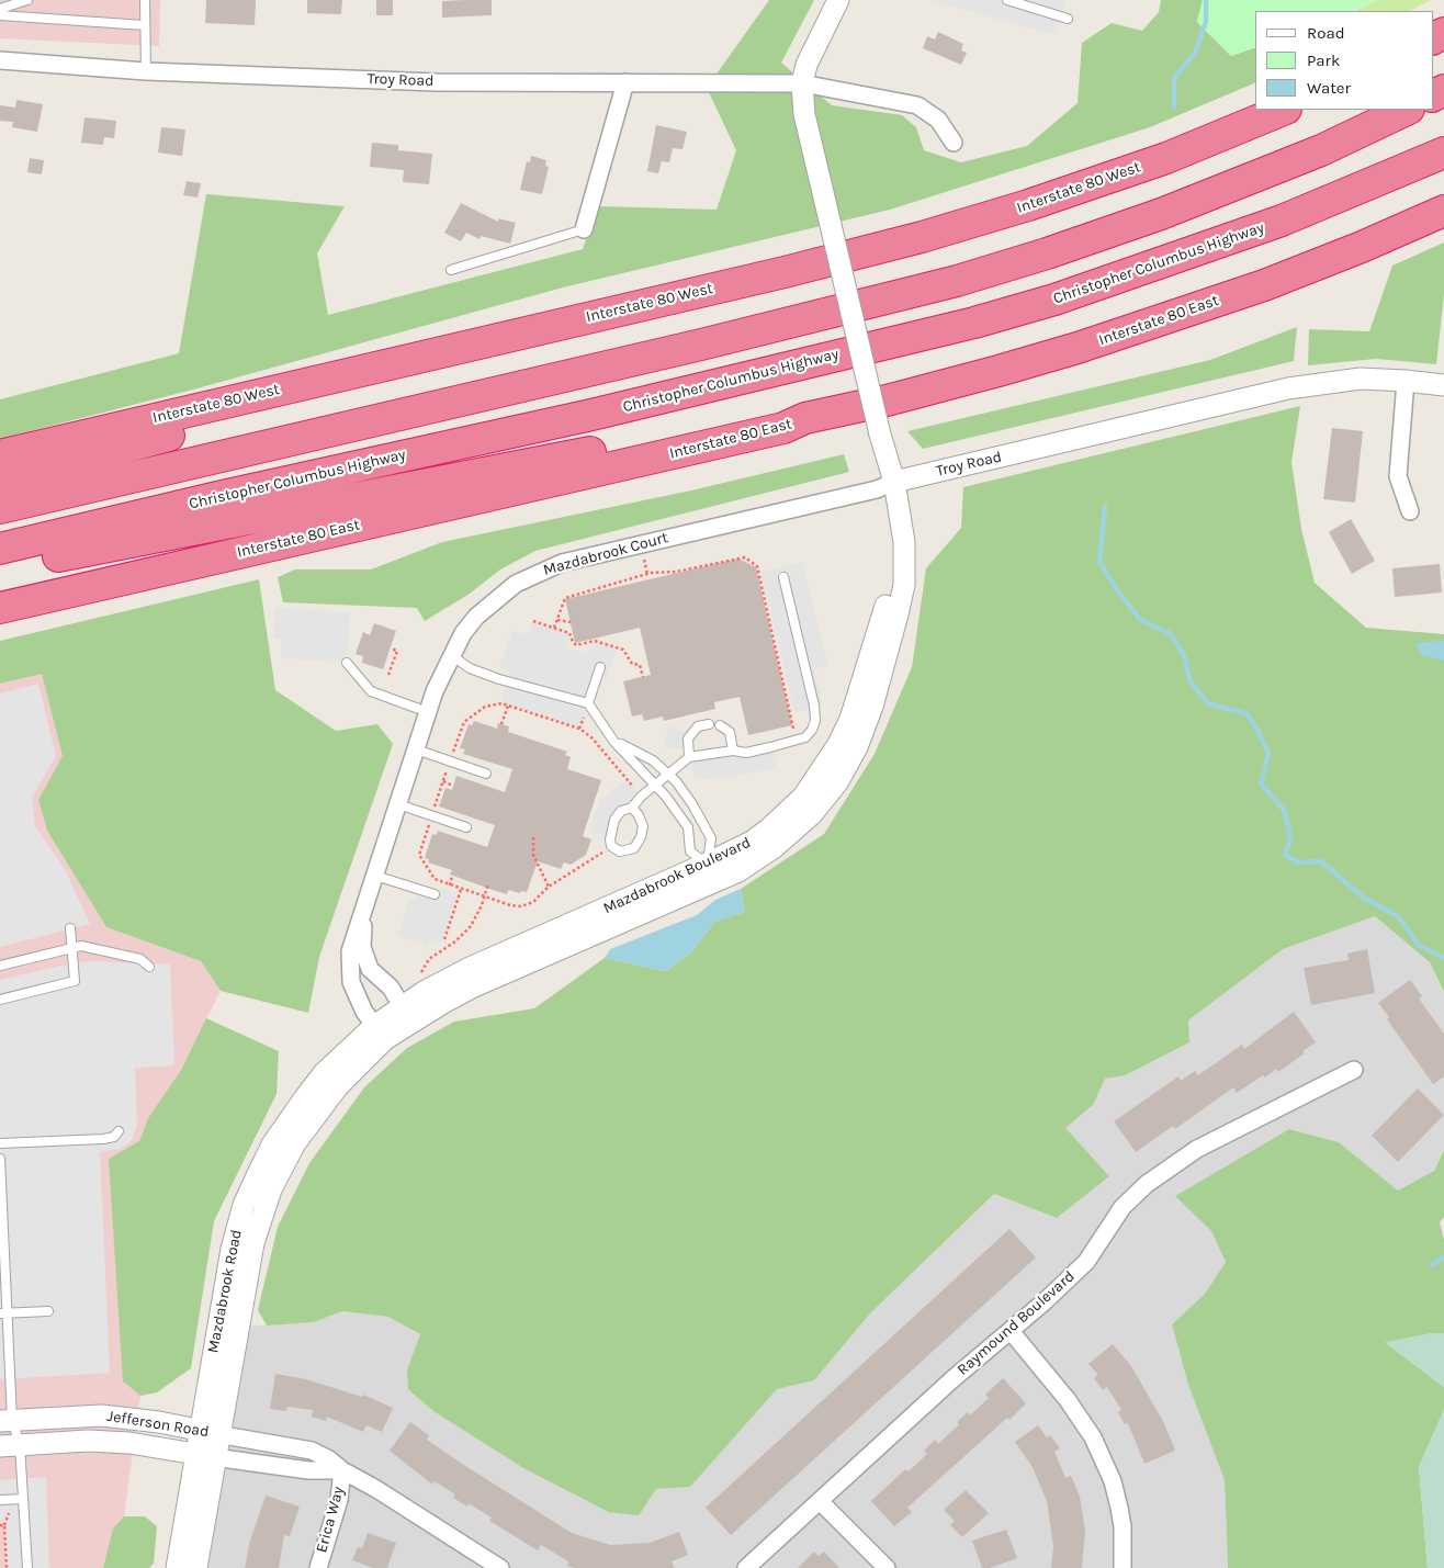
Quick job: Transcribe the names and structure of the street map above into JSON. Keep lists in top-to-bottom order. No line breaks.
{"streets":{"highway":["Interstate 80 West","Christopher Columbus Highway","Interstate 80 East"],"street":["Troy Road","Mazdabrook Court","Mazdabrook Boulevard","Mazdabrook Road","Raymound Boulevard","Jefferson Road","Erica Way"]},"crossings":[["Troy Road","Mazdabrook Court"],["Troy Road","Mazdabrook Boulevard"],["Mazdabrook Court","Mazdabrook Boulevard"],["Mazdabrook Court","Mazdabrook Road"],["Mazdabrook Boulevard","Mazdabrook Road"],["Mazdabrook Road","Jefferson Road"]],"legend":["Road","Park","Water"]}
